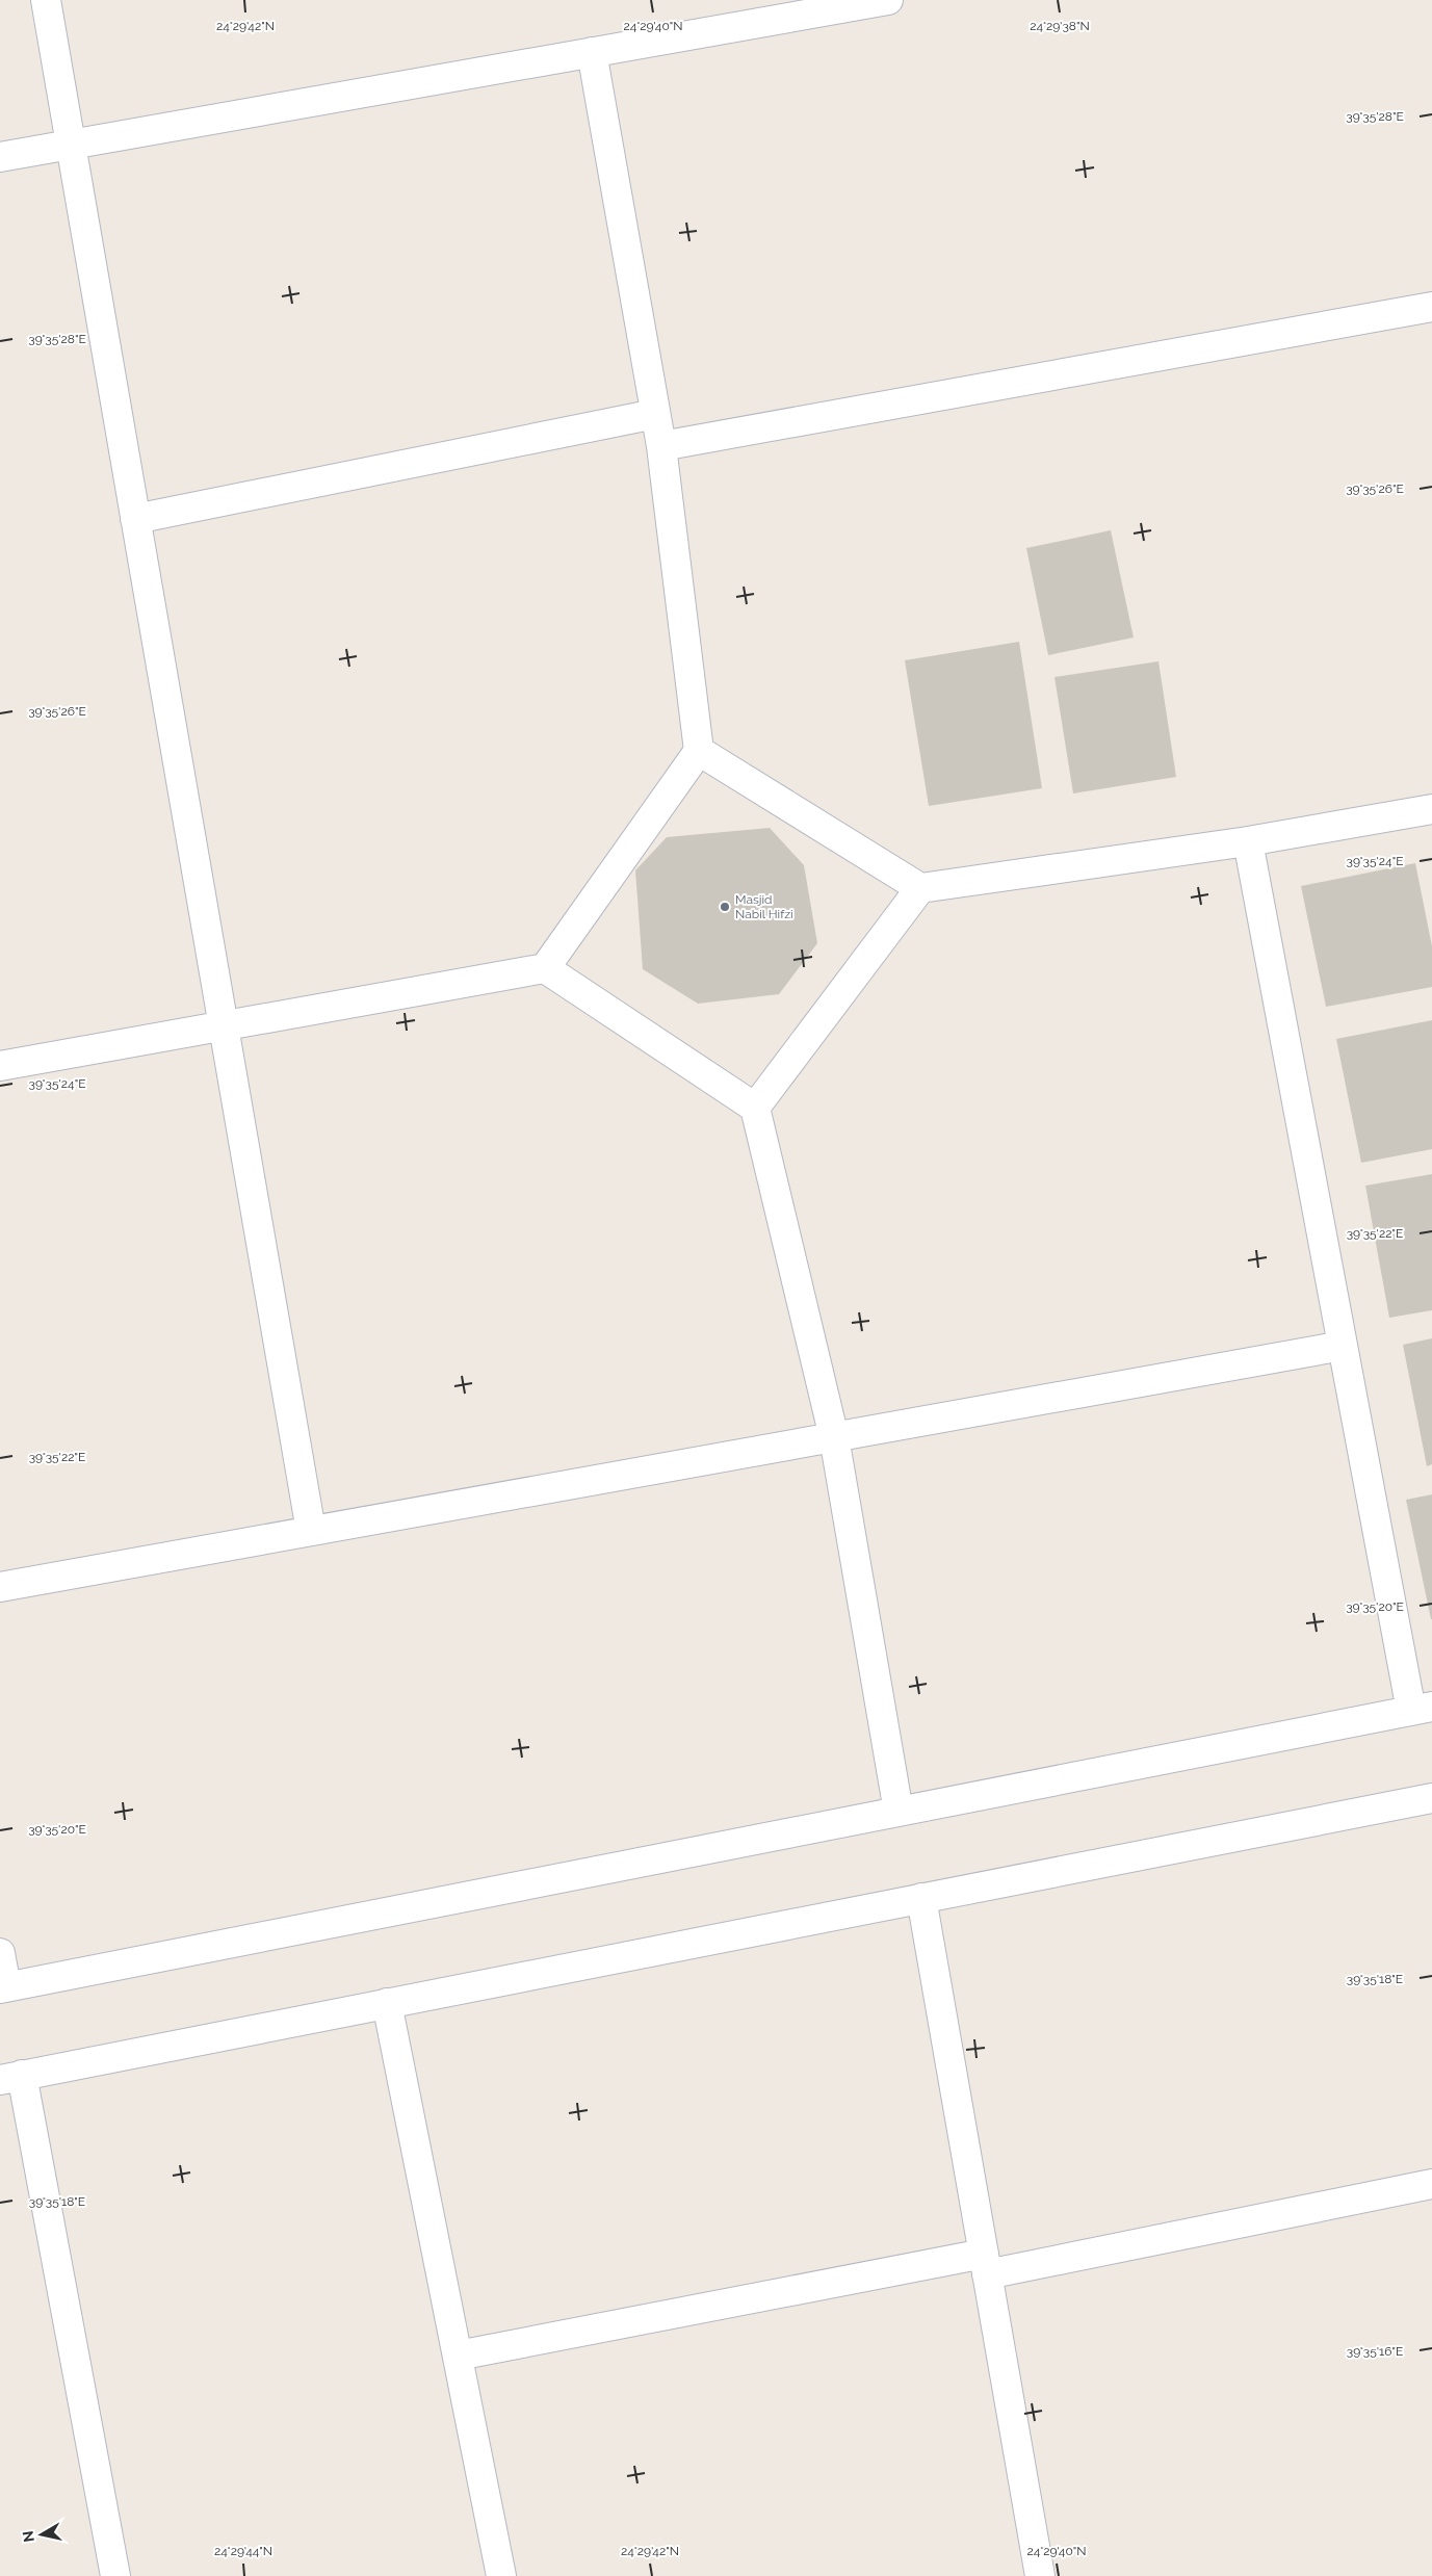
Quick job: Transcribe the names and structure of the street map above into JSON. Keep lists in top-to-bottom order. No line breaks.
{"places":["Masjid Nabil Hifzi"],"north":"left","coordinates":["24°29'42\"N","24°29'40\"N","24°29'38\"N","39°35'28\"E","39°35'26\"E","39°35'24\"E","39°35'22\"E","39°35'20\"E","39°35'18\"E","39°35'16\"E","24°29'44\"N"]}
